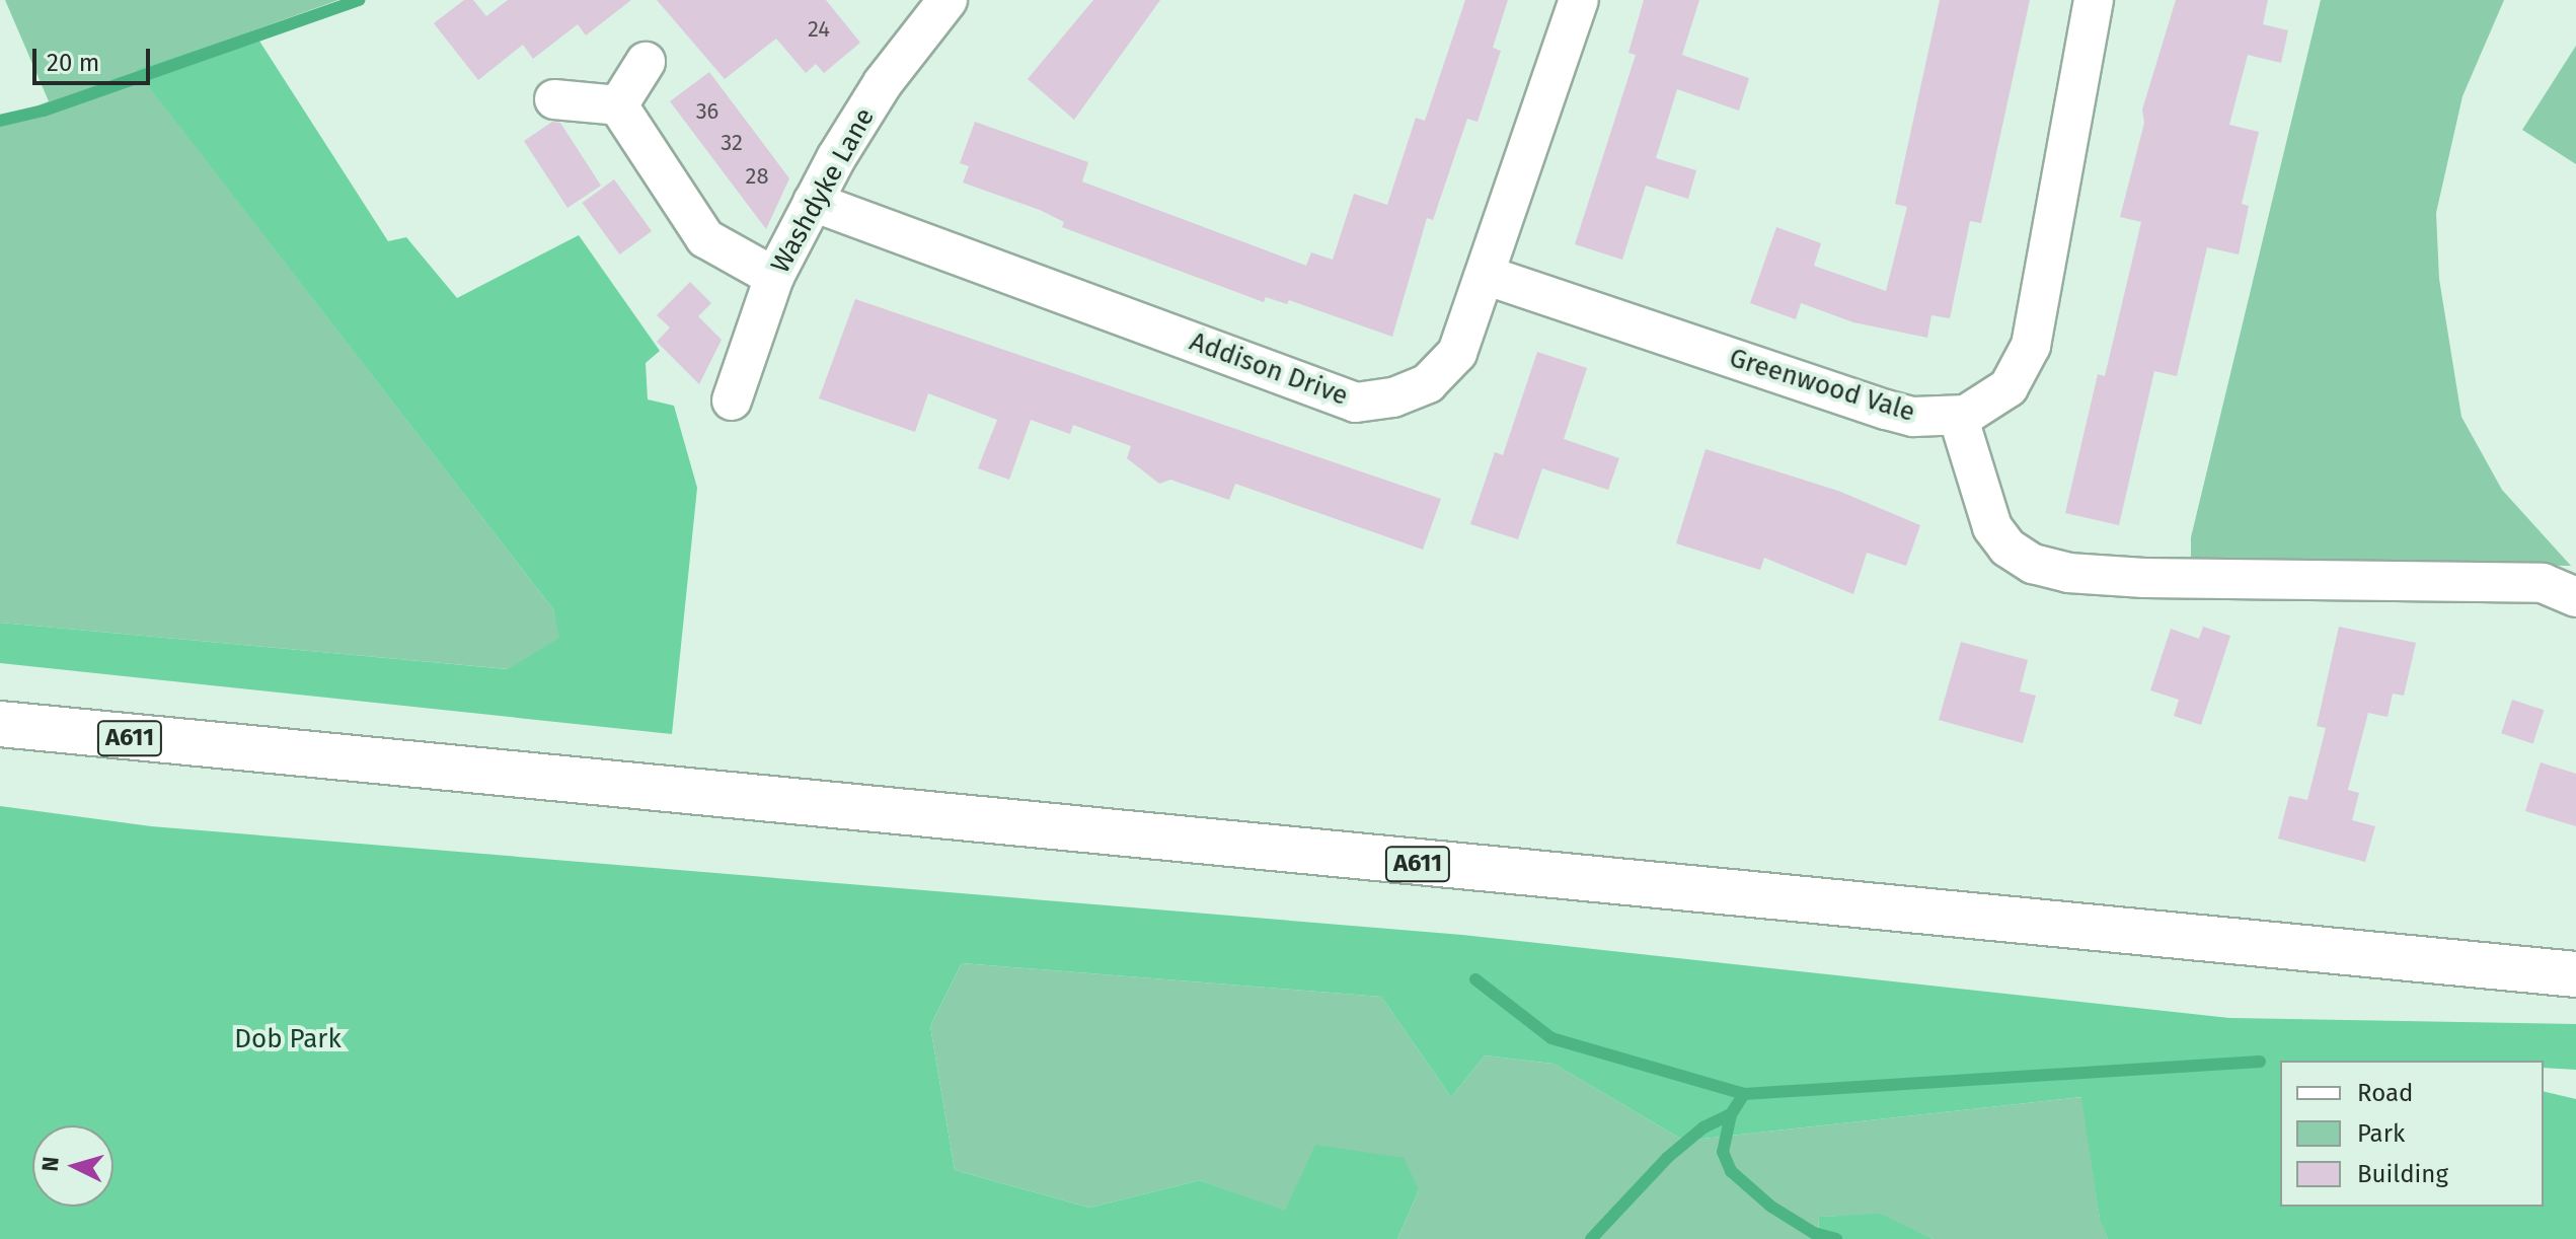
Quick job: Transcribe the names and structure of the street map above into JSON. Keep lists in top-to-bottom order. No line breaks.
{"streets":{"main road":["A611"],"street":["Washdyke Lane","Addison Drive","Greenwood Vale"]},"crossings":[["Washdyke Lane","Addison Drive"],["Addison Drive","Greenwood Vale"]],"parks":["Dob Park"],"house_numbers":["24","36","32","28"],"legend":["Road","Park","Building"],"scale_bar":"20 m","north":"left"}
